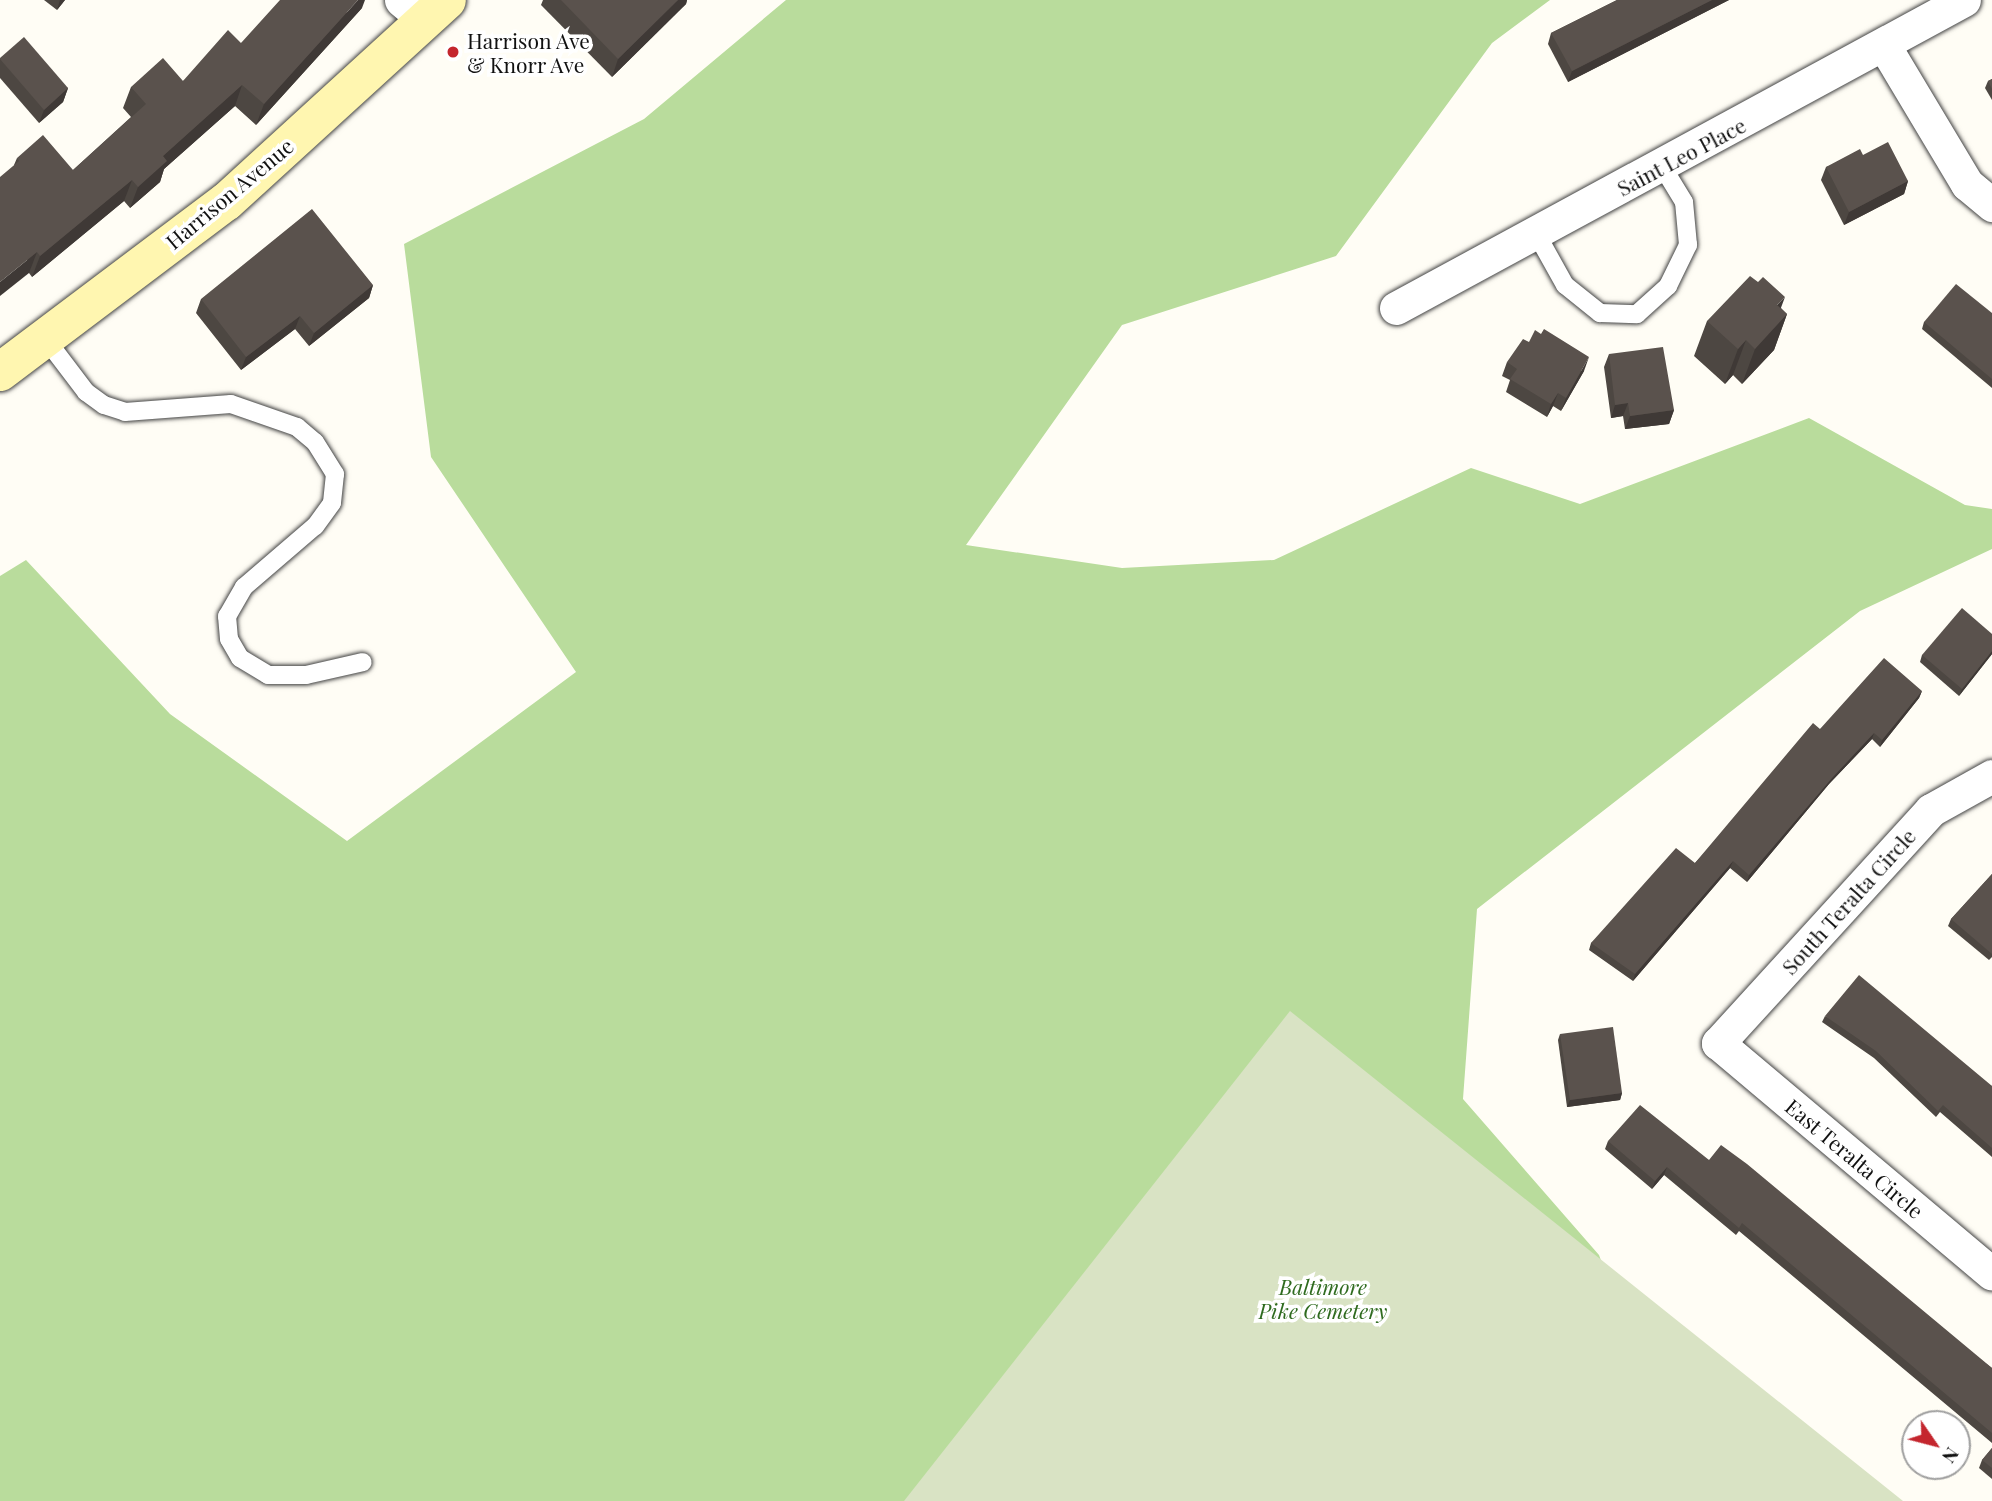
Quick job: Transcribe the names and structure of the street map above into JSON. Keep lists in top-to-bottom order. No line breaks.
{"streets":{"main road":["Harrison Avenue"],"street":["Saint Leo Place","South Teralta Circle","East Teralta Circle"]},"crossings":[["South Teralta Circle","East Teralta Circle"]],"parks":["Baltimore Pike Cemetery"],"places":["Harrison Ave & Knorr Ave"],"north":"bottom right"}
